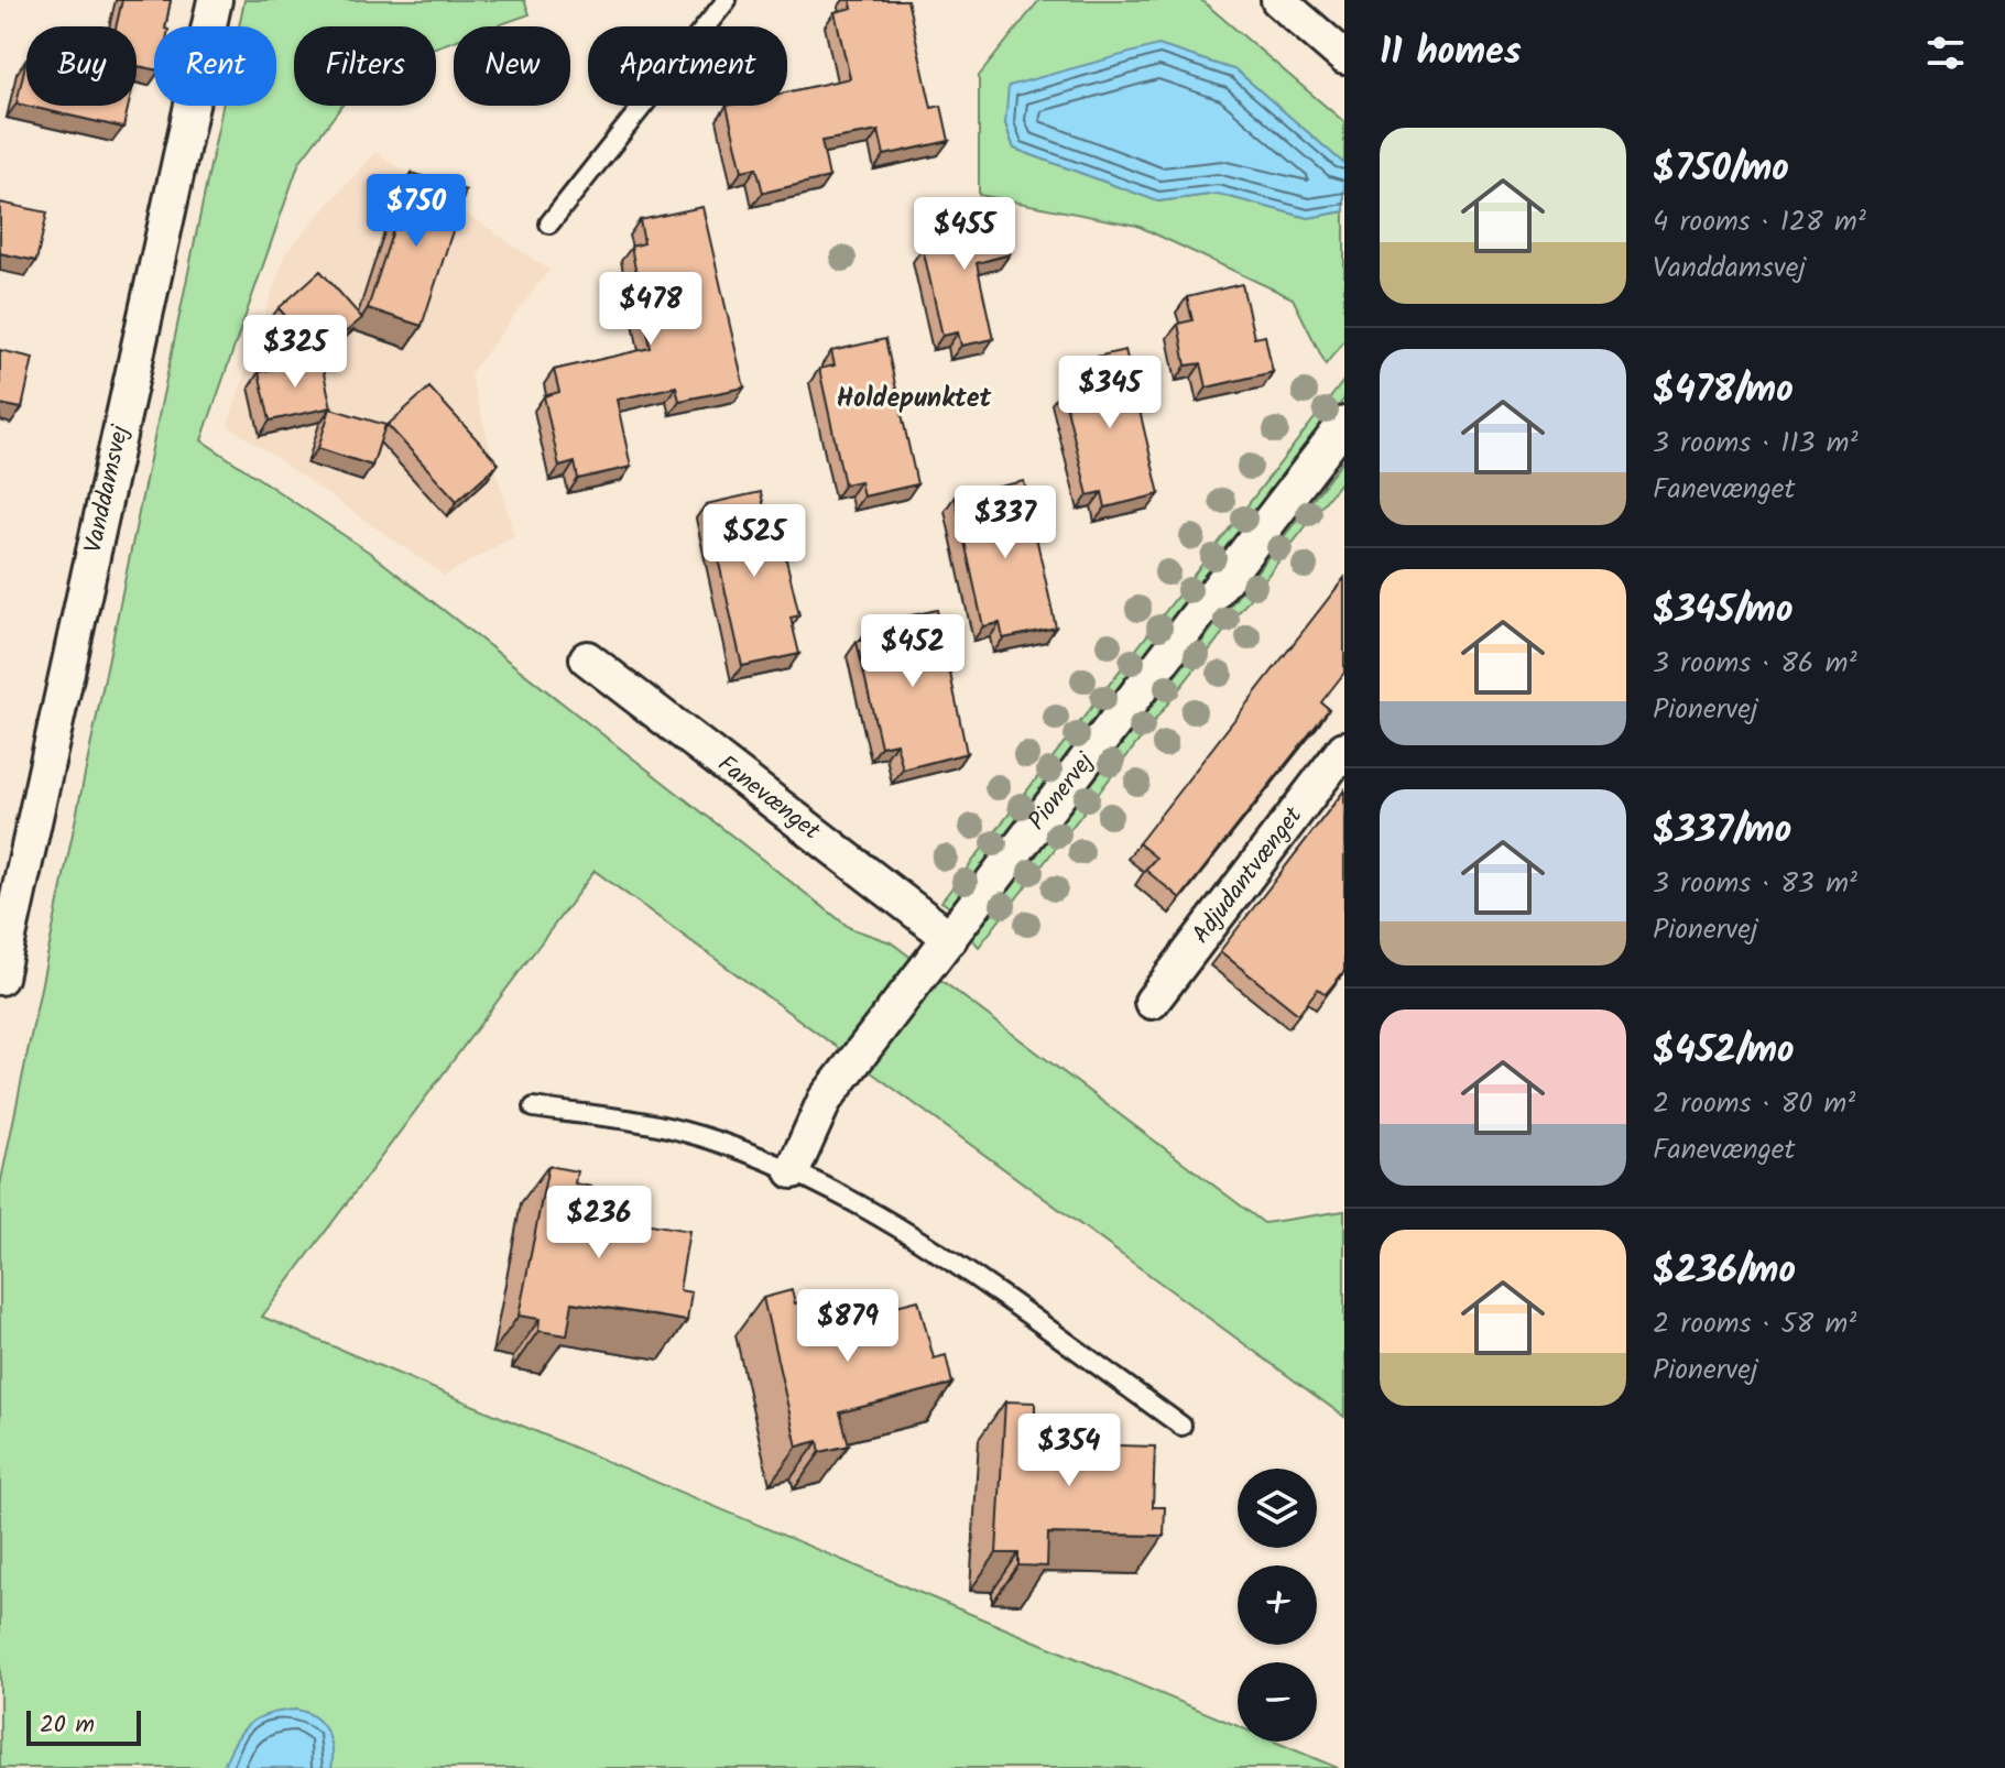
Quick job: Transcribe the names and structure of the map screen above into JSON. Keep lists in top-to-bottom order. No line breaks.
{"streets":{"street":["Vanddamsvej","Pionervej","Fanevænget","Adjudantvænget"]},"crossings":[["Pionervej","Fanevænget"]],"districts":["Holdepunktet"],"scale_bar":"20 m","page":{"heading":"11 homes","chip":["Buy","Rent","Filters","New","Apartment"],"list":[{"name":"$750/mo","note":"4 rooms · 128 m² · Vanddamsvej"},{"name":"$478/mo","note":"3 rooms · 113 m² · Fanevænget"},{"name":"$345/mo","note":"3 rooms · 86 m² · Pionervej"},{"name":"$337/mo","note":"3 rooms · 83 m² · Pionervej"},{"name":"$452/mo","note":"2 rooms · 80 m² · Fanevænget"},{"name":"$236/mo","note":"2 rooms · 58 m² · Pionervej"}],"price":["$750","$455","$478","$325","$345","$337","$525","$452","$236","$879","$354"],"map_buttons":["+","−"],"scale":"20 m"}}
